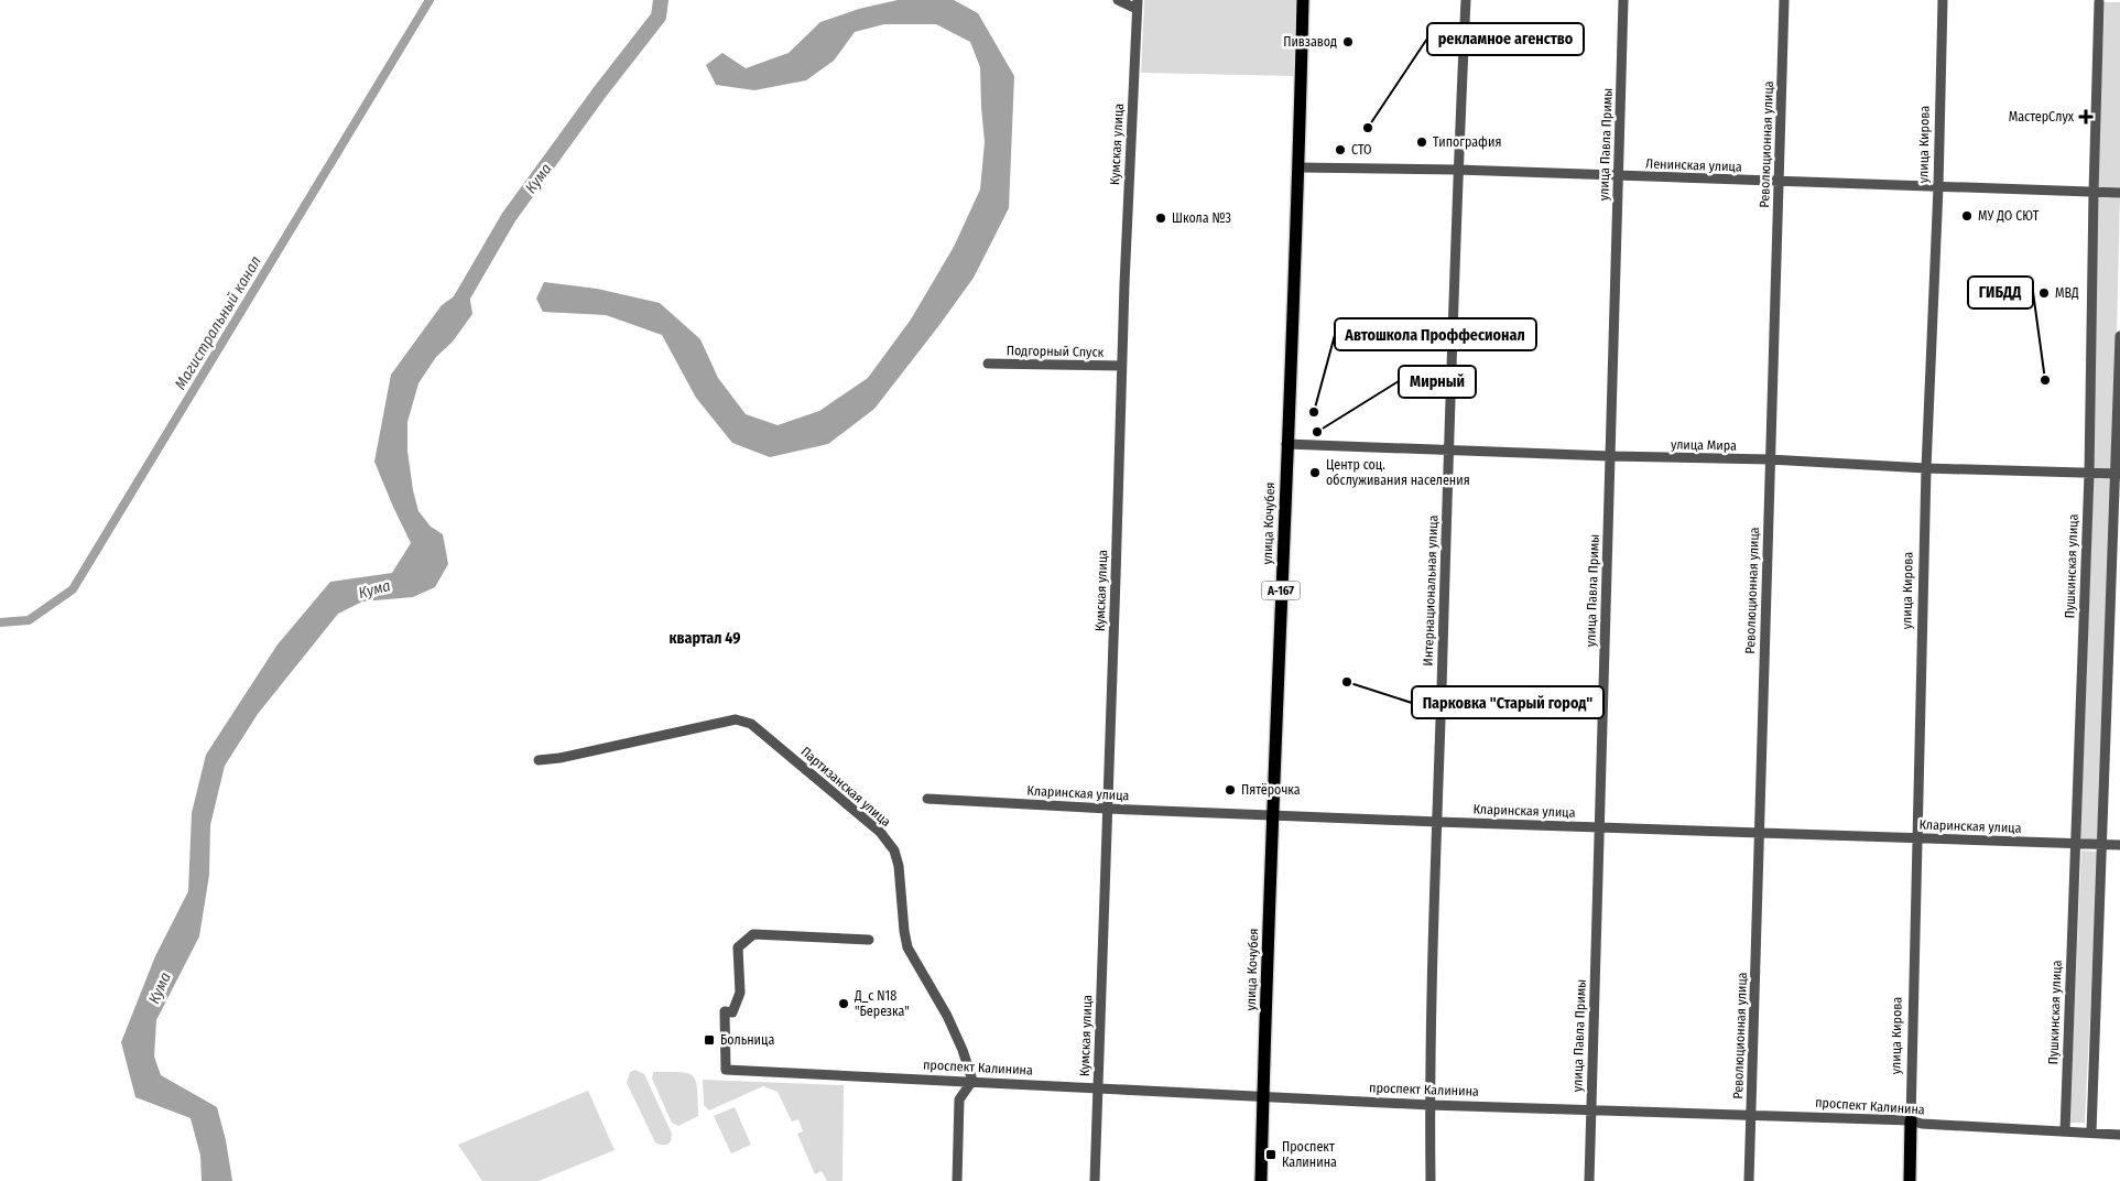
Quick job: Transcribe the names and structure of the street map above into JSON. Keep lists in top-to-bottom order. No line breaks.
{"streets":{"main road":["улица Кирова","улица Кочубея","А-167"],"street":["Кумская улица","улица Павла Примы","Революционная улица","Ленинская улица","Подгорный Спуск","улица Мира","Пушкинская улица","Интернациональная улица","Партизанская улица","Кларинская улица","проспект Калинина"]},"crossings":[["Кумская улица","Подгорный Спуск"],["Кумская улица","Кларинская улица"],["Кумская улица","проспект Калинина"],["улица Павла Примы","Ленинская улица"],["улица Павла Примы","улица Мира"],["улица Павла Примы","Кларинская улица"],["улица Павла Примы","проспект Калинина"],["Революционная улица","Ленинская улица"],["Революционная улица","улица Мира"],["Революционная улица","Кларинская улица"],["Революционная улица","проспект Калинина"],["улица Кирова","Ленинская улица"],["улица Кирова","улица Мира"],["улица Кирова","Кларинская улица"],["улица Кирова","проспект Калинина"],["Ленинская улица","улица Кочубея"],["Ленинская улица","Пушкинская улица"],["Ленинская улица","Интернациональная улица"],["улица Мира","улица Кочубея"],["улица Мира","Пушкинская улица"],["улица Мира","Интернациональная улица"],["улица Кочубея","Кларинская улица"],["улица Кочубея","проспект Калинина"],["Пушкинская улица","Кларинская улица"],["Пушкинская улица","проспект Калинина"],["Интернациональная улица","Кларинская улица"],["Интернациональная улица","проспект Калинина"],["Партизанская улица","проспект Калинина"]],"districts":["квартал 49"],"water":["Кума","Магистральный канал"],"places":{"other":["Пивзавод","рекламное агенство","Типография","СТО","МУ ДО СЮТ","Школа №3","МВД","ГИБДД","Автошкола Проффесионал","Мирный","Центр соц. обслуживания населения","Парковка \"Старый город\"","Пятёрочка","Д_с N18 \"Березка\""],"health":["МастерСлух"],"transit":["Больница","Проспект Калинина"]}}
